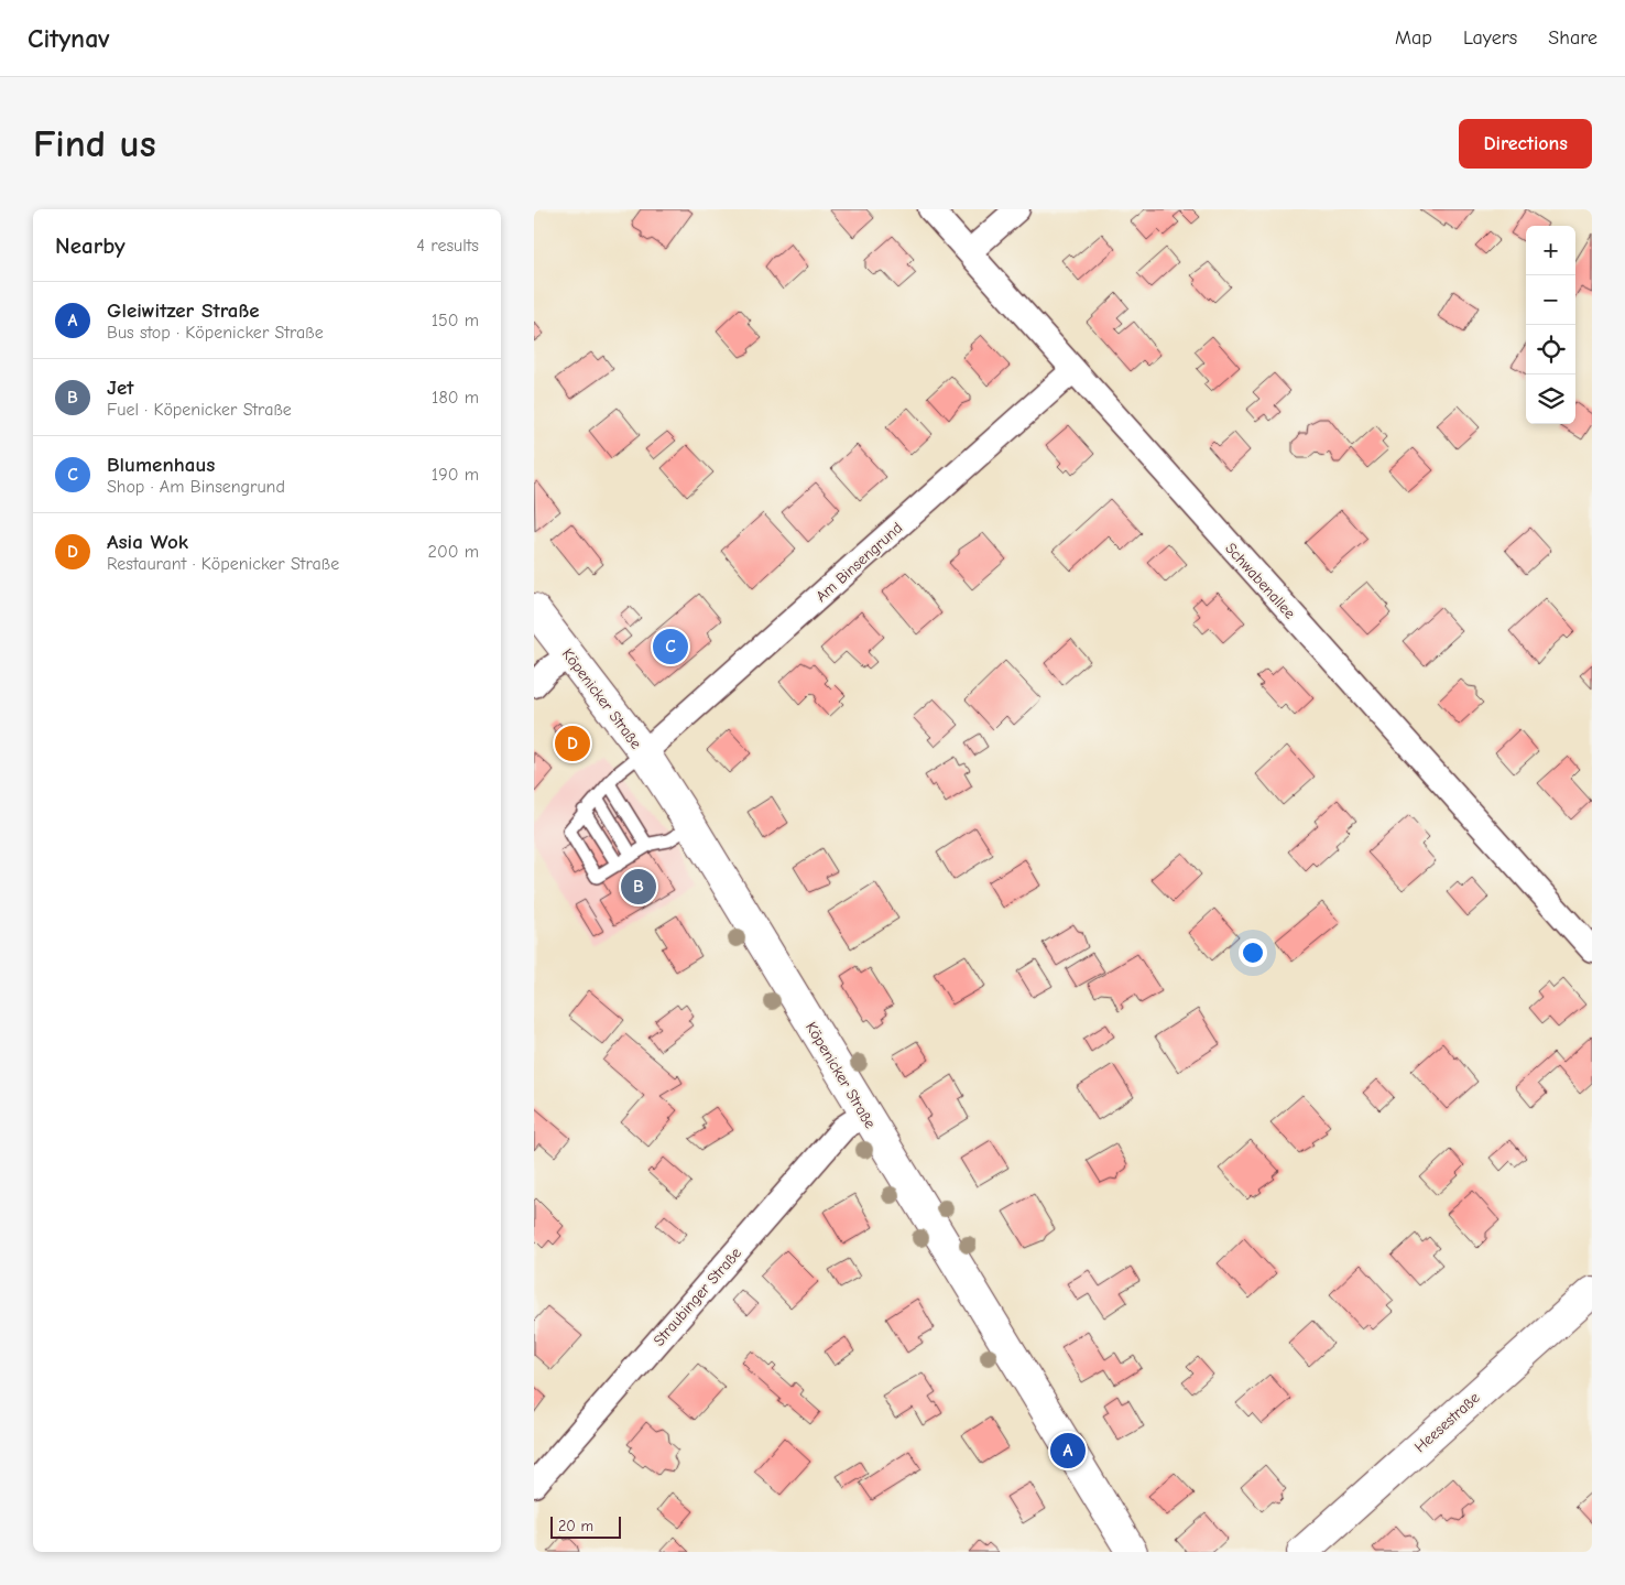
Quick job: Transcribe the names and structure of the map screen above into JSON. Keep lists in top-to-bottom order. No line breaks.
{"streets":{"main road":["Köpenicker Straße","Heesestraße"],"street":["Am Binsengrund","Schwabenallee","Straubinger Straße"]},"crossings":[["Am Binsengrund","Schwabenallee"],["Am Binsengrund","Köpenicker Straße"],["Köpenicker Straße","Straubinger Straße"]],"scale_bar":"20 m","page":{"header":"Citynav","nav":["Map","Layers","Share"],"buttons":"Directions","title":"Find us","heading":["Nearby","4 results"],"map_buttons":["+","−"],"list":[{"mark":"A","name":"Gleiwitzer Straße","note":"Bus stop · Köpenicker Straße","value":"150 m"},{"mark":"B","name":"Jet","note":"Fuel · Köpenicker Straße","value":"180 m"},{"mark":"C","name":"Blumenhaus","note":"Shop · Am Binsengrund","value":"190 m"},{"mark":"D","name":"Asia Wok","note":"Restaurant · Köpenicker Straße","value":"200 m"}],"pins":["C","D","B","A"],"scale":"20 m"}}
